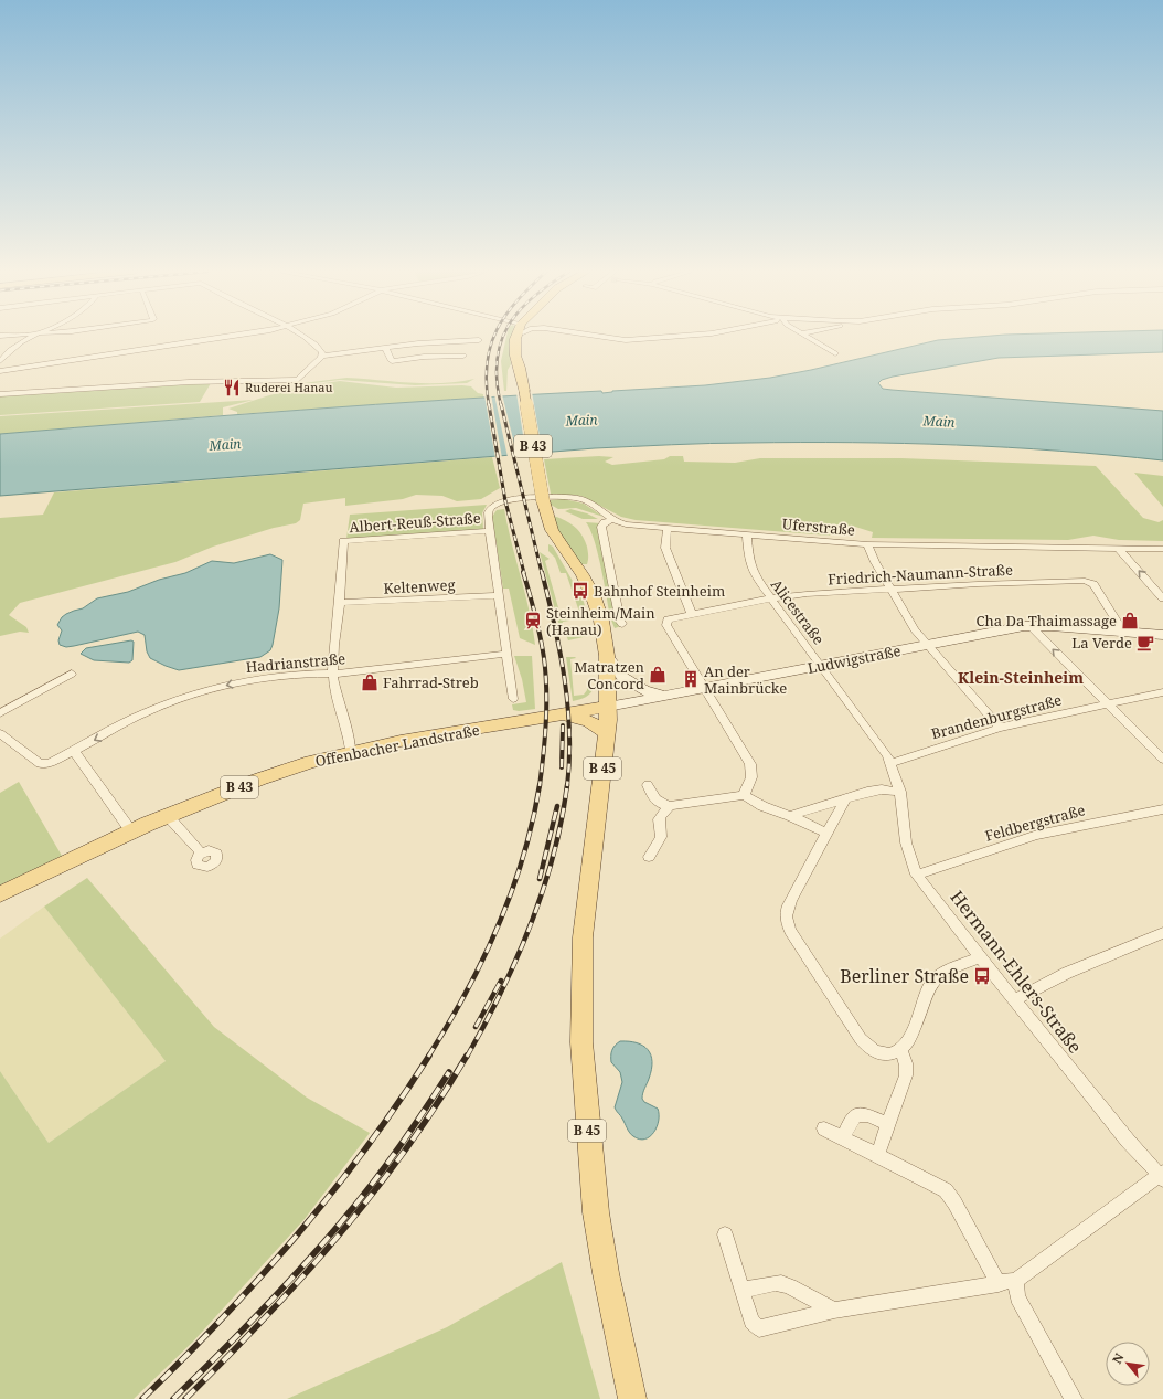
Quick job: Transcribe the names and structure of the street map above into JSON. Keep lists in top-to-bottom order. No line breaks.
{"streets":{"main road":["B 43","Ludwigstraße","Offenbacher Landstraße","B 45"],"street":["Albert-Reuß-Straße","Uferstraße","Friedrich-Naumann-Straße","Keltenweg","Alicestraße","Hadrianstraße","Brandenburgstraße","Feldbergstraße","Hermann-Ehlers-Straße"]},"crossings":[["B 43","Ludwigstraße"],["B 43","Offenbacher Landstraße"],["B 43","B 45"],["Albert-Reuß-Straße","Uferstraße"],["Albert-Reuß-Straße","Keltenweg"],["Uferstraße","Alicestraße"],["Friedrich-Naumann-Straße","Alicestraße"],["Friedrich-Naumann-Straße","Ludwigstraße"],["Alicestraße","Ludwigstraße"],["Alicestraße","Brandenburgstraße"],["Alicestraße","Hermann-Ehlers-Straße"],["Ludwigstraße","Offenbacher Landstraße"],["Ludwigstraße","B 45"],["Brandenburgstraße","Hermann-Ehlers-Straße"],["Offenbacher Landstraße","B 45"],["Feldbergstraße","Hermann-Ehlers-Straße"]],"one_way":["Hadrianstraße"],"districts":["Klein-Steinheim"],"water":["Main"],"places":{"restaurant":["Ruderei Hanau"],"bus stop":["Bahnhof Steinheim","Berliner Straße"],"station":["Steinheim/Main (Hanau)"],"shop":["Cha Da Thaimassage","Matratzen Concord","Fahrrad-Streb"],"cafe":["La Verde"],"building":["An der Mainbrücke"]},"north":"top left"}
